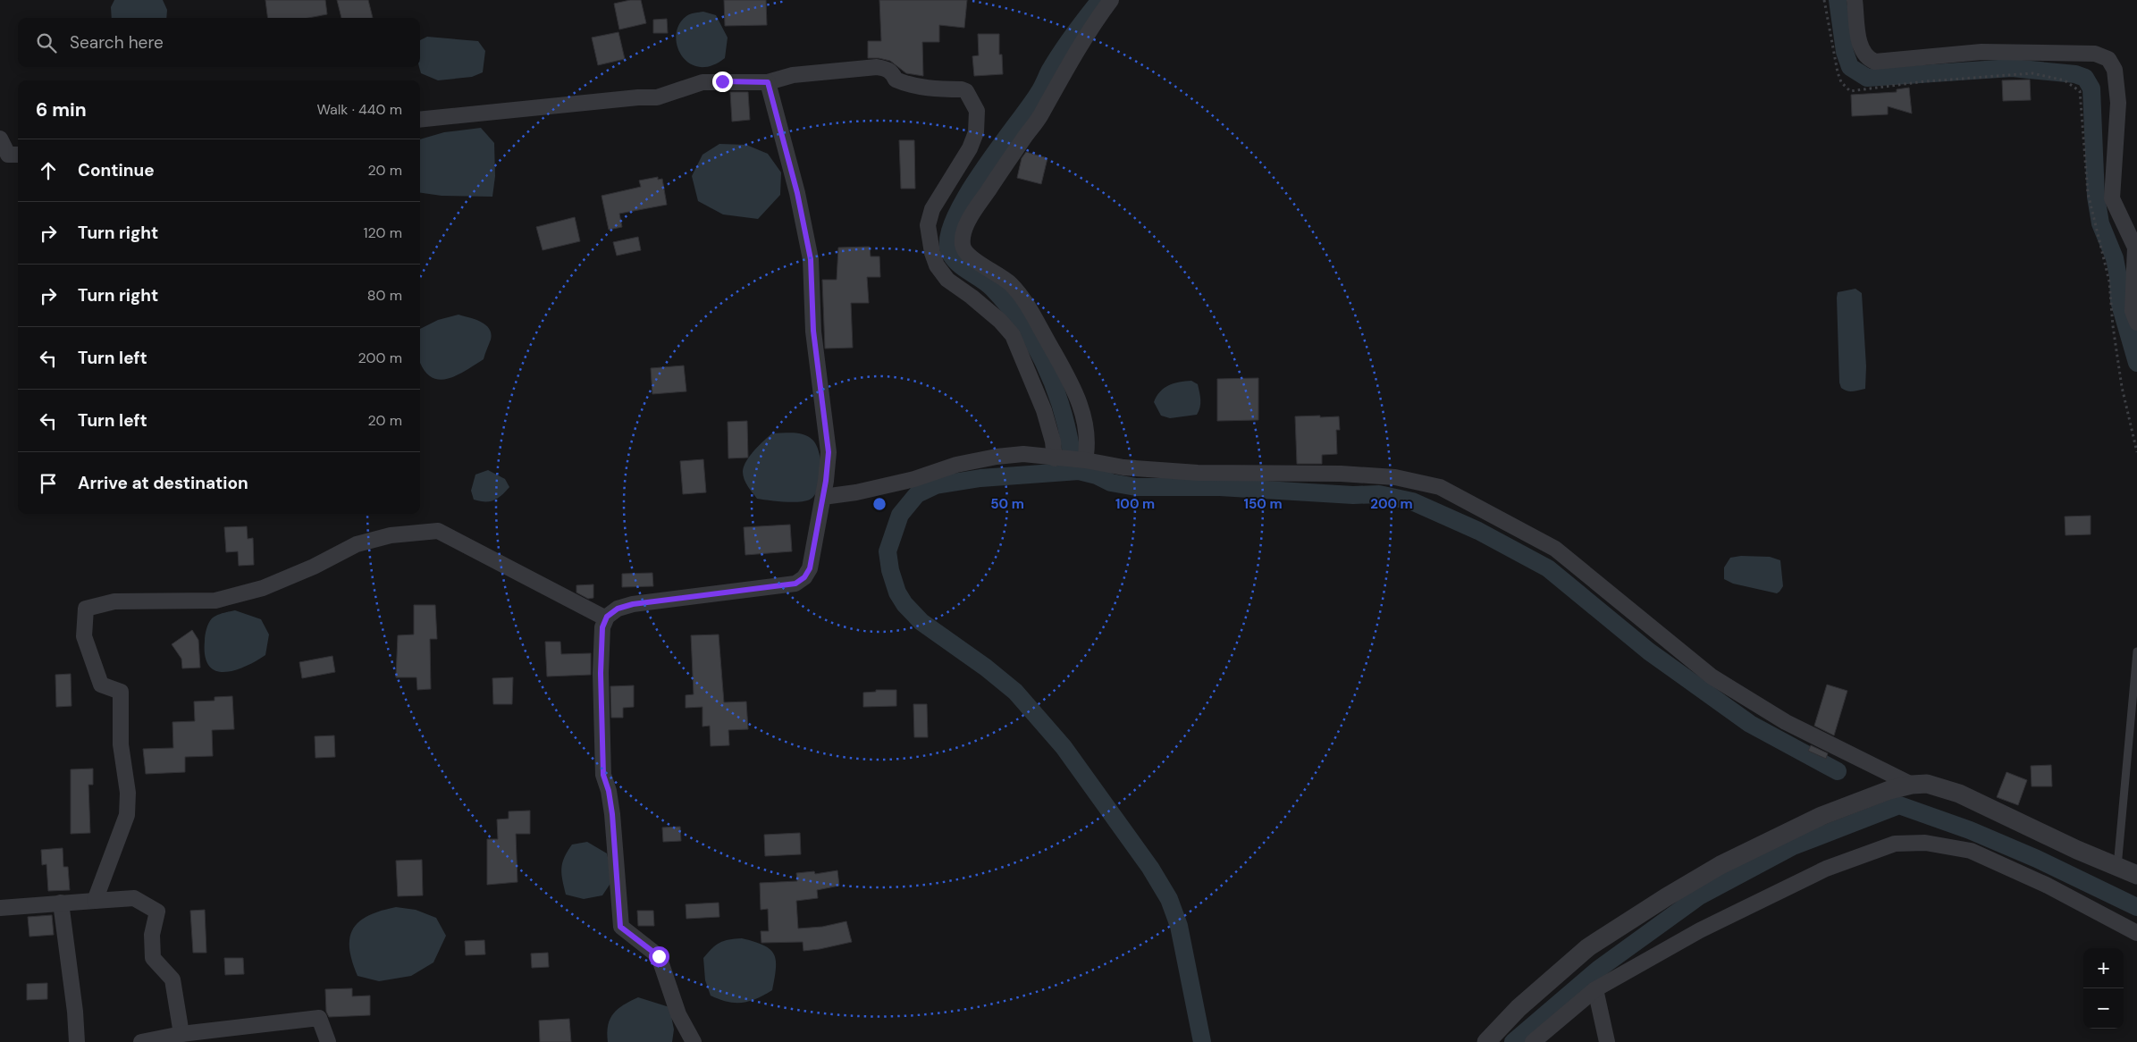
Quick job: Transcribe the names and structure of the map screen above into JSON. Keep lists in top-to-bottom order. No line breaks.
{"page":{"search":"Search here","heading":["6 min","Walk · 440 m"],"list":[["Continue","20 m"],["Turn right","120 m"],["Turn right","80 m"],["Turn left","200 m"],["Turn left","20 m"],"Arrive at destination"],"map_buttons":["+","−"]},"rings":["50 m","100 m","150 m","200 m"]}
